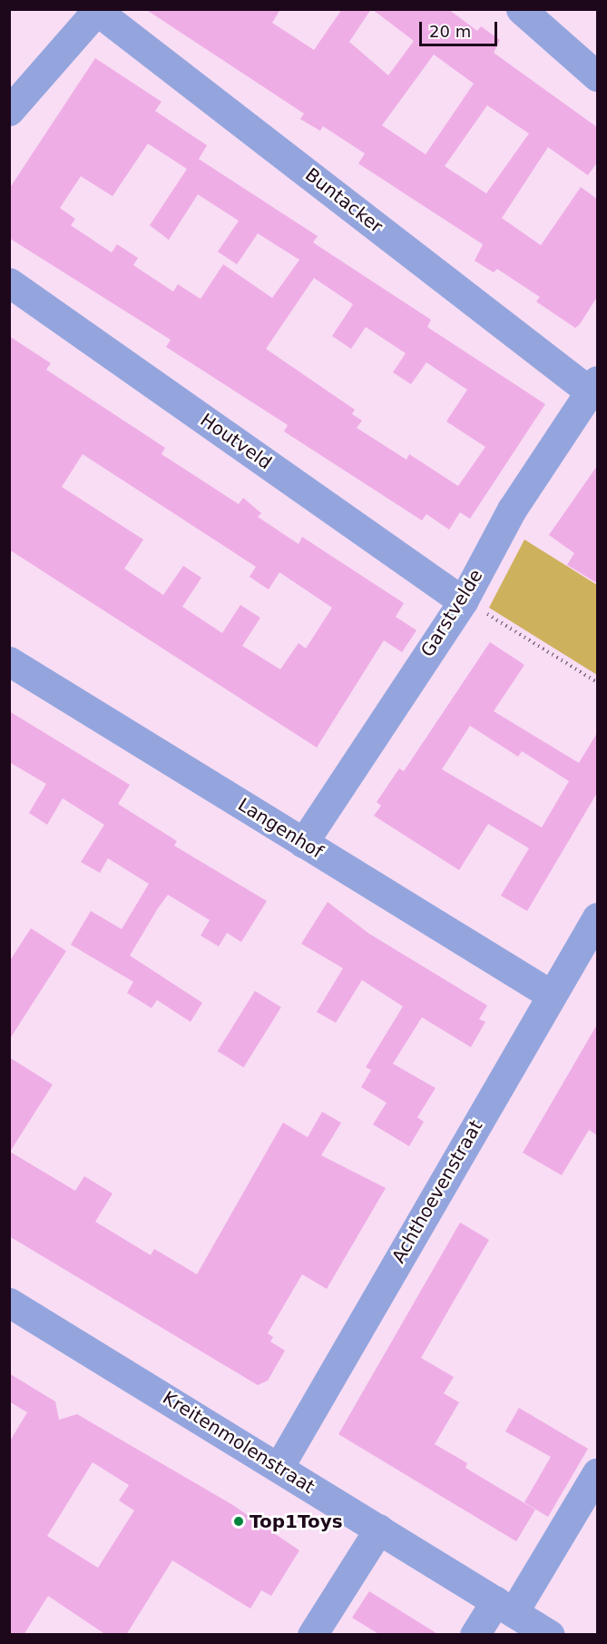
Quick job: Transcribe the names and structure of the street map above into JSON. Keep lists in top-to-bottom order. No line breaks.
{"streets":{"street":["Buntacker","Houtveld","Garstvelde","Langenhof","Achthoevenstraat","Kreitenmolenstraat"]},"crossings":[["Buntacker","Garstvelde"],["Houtveld","Garstvelde"],["Garstvelde","Langenhof"],["Langenhof","Achthoevenstraat"],["Achthoevenstraat","Kreitenmolenstraat"]],"places":["Top1Toys"],"scale_bar":"20 m"}
